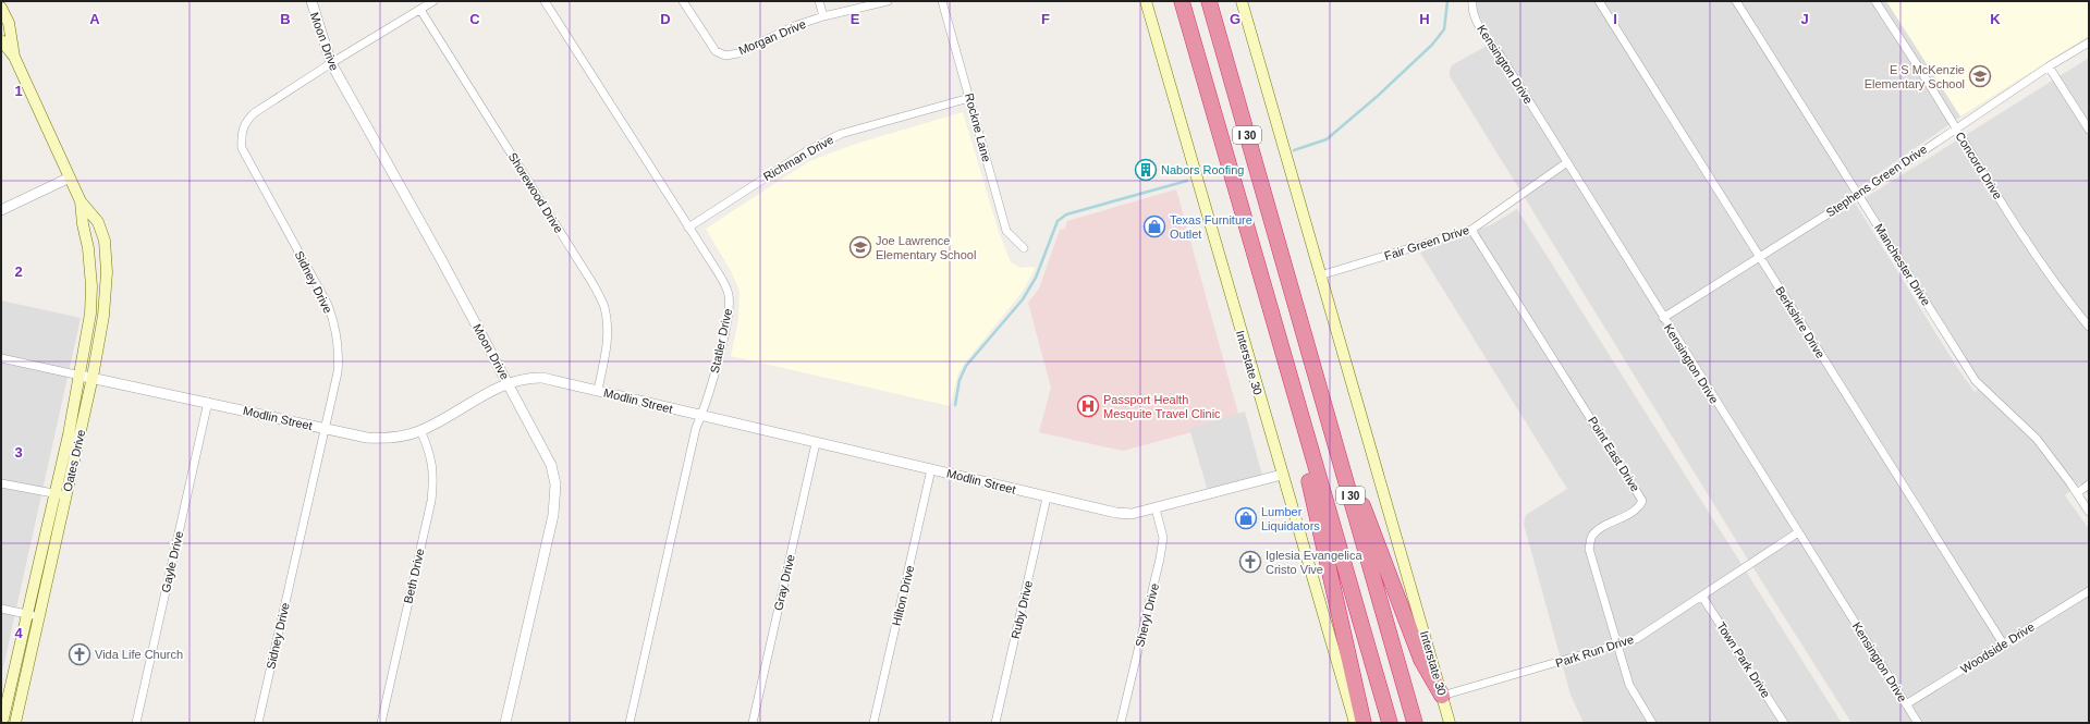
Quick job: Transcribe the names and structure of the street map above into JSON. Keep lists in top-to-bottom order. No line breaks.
{"streets":{"highway":["I 30"],"main road":["Interstate 30","Oates Drive"],"street":["Morgan Drive","Moon Drive","Kensington Drive","Rockne Lane","Richman Drive","Concord Drive","Stephens Green Drive","Shorewood Drive","Fair Green Drive","Manchester Drive","Sidney Drive","Berkshire Drive","Statler Drive","Modlin Street","Point East Drive","Gayle Drive","Beth Drive","Gray Drive","Hilton Drive","Ruby Drive","Sheryl Drive","Woodside Drive","Park Run Drive","Town Park Drive"]},"crossings":[["Moon Drive","Sidney Drive"],["Moon Drive","Modlin Street"],["Kensington Drive","Stephens Green Drive"],["Kensington Drive","Fair Green Drive"],["Kensington Drive","Woodside Drive"],["Kensington Drive","Park Run Drive"],["Rockne Lane","Richman Drive"],["Richman Drive","Statler Drive"],["Concord Drive","Stephens Green Drive"],["Stephens Green Drive","Manchester Drive"],["Stephens Green Drive","Berkshire Drive"],["Shorewood Drive","Sidney Drive"],["Shorewood Drive","Modlin Street"],["Fair Green Drive","Interstate 30"],["Fair Green Drive","Point East Drive"],["Sidney Drive","Modlin Street"],["Berkshire Drive","Woodside Drive"],["Statler Drive","Modlin Street"],["Interstate 30","Modlin Street"],["Interstate 30","Park Run Drive"],["Modlin Street","Oates Drive"],["Modlin Street","Gayle Drive"],["Modlin Street","Beth Drive"],["Modlin Street","Gray Drive"],["Modlin Street","Hilton Drive"],["Modlin Street","Ruby Drive"],["Modlin Street","Sheryl Drive"],["Point East Drive","Park Run Drive"],["Park Run Drive","Town Park Drive"]],"places":{"school or university":["E S McKenzie Elementary School","Joe Lawrence Elementary School"],"building":["Nabors Roofing"],"shop":["Texas Furniture Outlet","Lumber Liquidators"],"hospital":["Passport Health Mesquite Travel Clinic"],"church":["Iglesia Evangelica Cristo Vive","Vida Life Church"]},"grid":{"columns":["A","B","C","D","E","F","G","H","I","J","K"],"rows":["1","2","3","4"]}}
